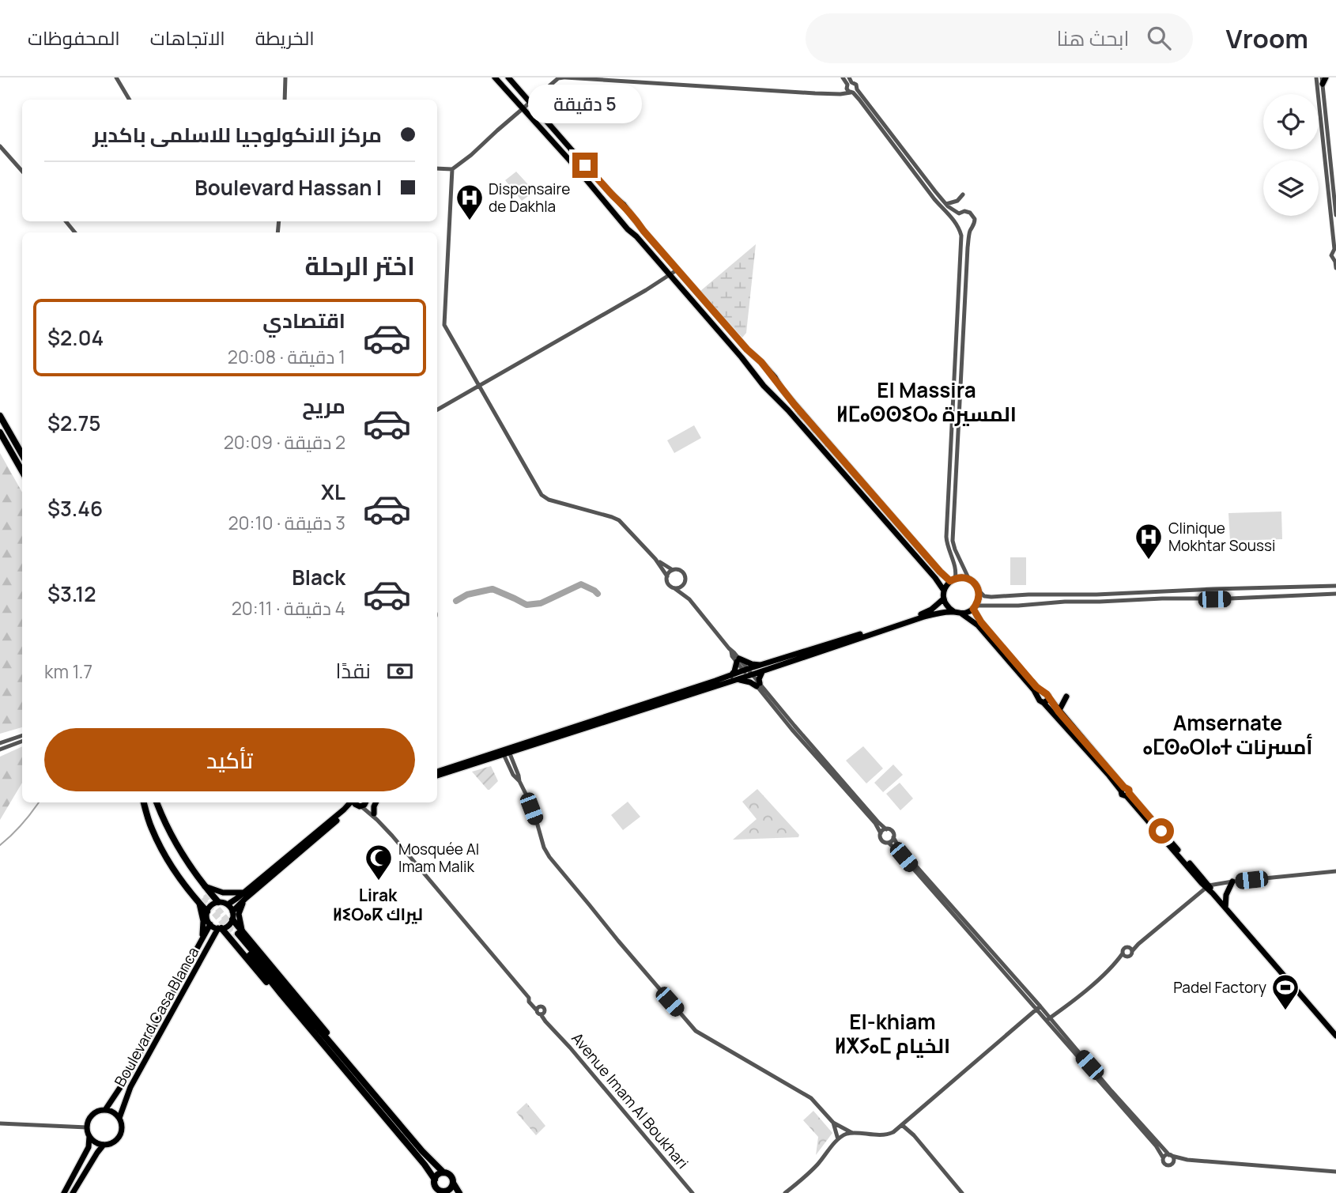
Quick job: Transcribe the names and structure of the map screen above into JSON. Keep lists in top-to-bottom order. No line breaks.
{"streets":{"main road":["Boulevard Casa Blanca"],"street":["Avenue Imam Al Boukhari"]},"districts":["El Massira ⵍⵎⴰⵙⵙⵉⵔⴰ المسيرة","Amsernate ⴰⵎⵙⴰⵔⵏⴰⵜ أمسرنات","Lirak ⵍⵉⵔⴰⴽ ليراك","El-khiam ⵍⵅⵢⴰⵎ الخيام"],"places":{"hospital":["Dispensaire de Dakhla","Clinique Mokhtar Soussi"],"mosque":["Mosquée Al Imam Malik"],"sports":["Padel Factory"]},"page":{"header":"Vroom","search":"ابحث هنا","nav":["الخريطة","الاتجاهات","المحفوظات"],"bubble":"5 دقيقة","banner":["مركز الانكولوجيا للاسلمى باكدير","Boulevard Hassan I"],"heading":"اختر الرحلة","list":[{"name":"اقتصادي","note":"1 دقيقة · 20:08","value":"$2.04"},{"name":"مريح","note":"2 دقيقة · 20:09","value":"$2.75"},{"name":"XL","note":"3 دقيقة · 20:10","value":"$3.46"},{"name":"Black","note":"4 دقيقة · 20:11","value":"$3.12"}],"pay":["نقدًا","1.7 km"],"buttons":"تأكيد"}}
